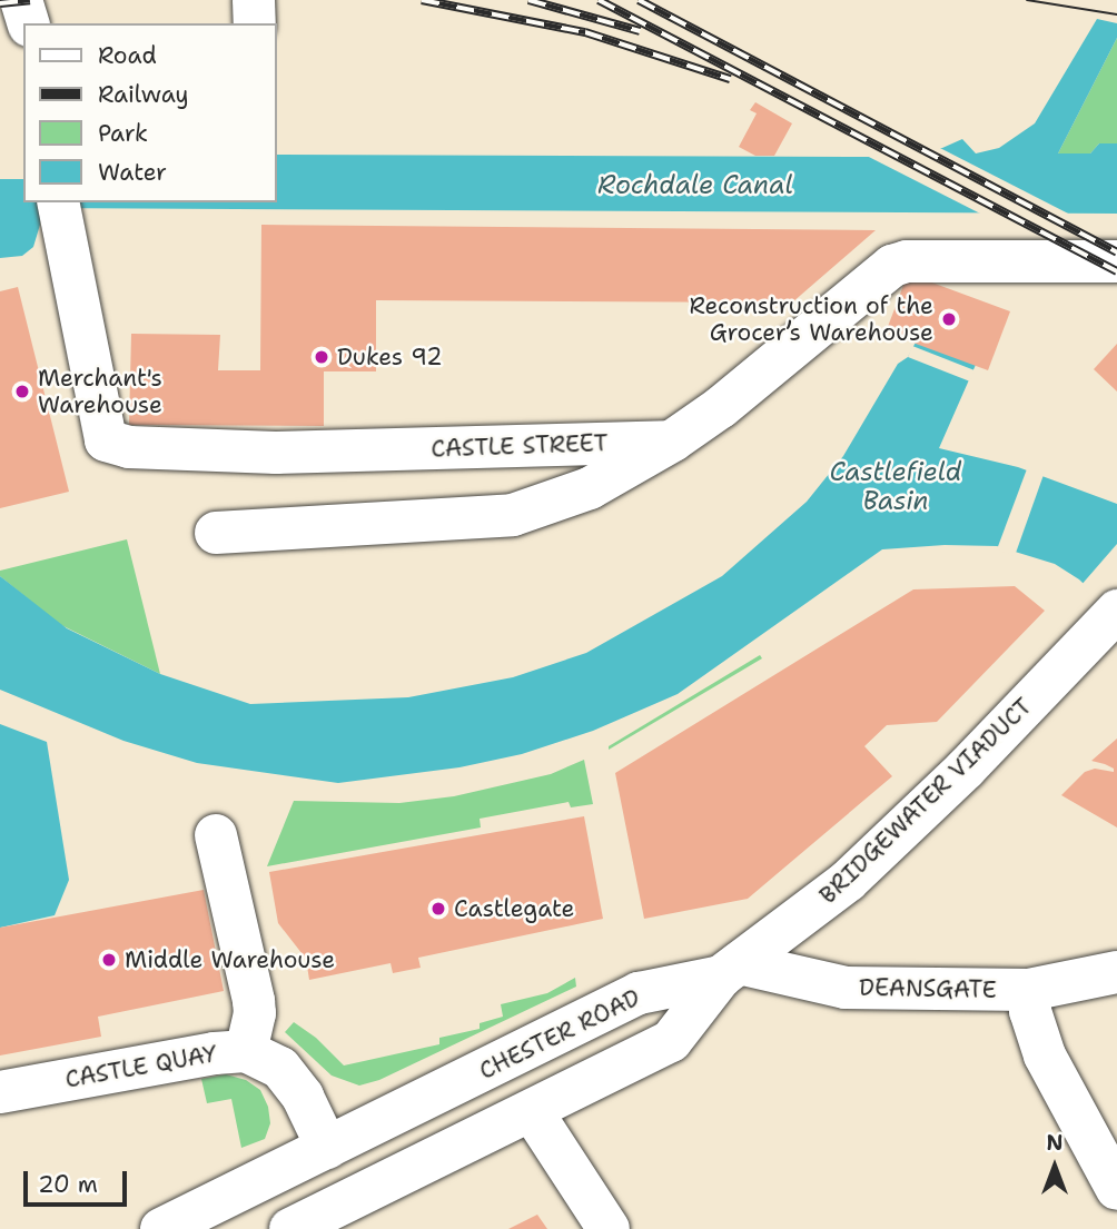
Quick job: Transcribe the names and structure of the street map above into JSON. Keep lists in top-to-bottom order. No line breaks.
{"streets":{"street":["CASTLE STREET","BRIDGEWATER VIADUCT","DEANSGATE","CHESTER ROAD","CASTLE QUAY"]},"crossings":[["BRIDGEWATER VIADUCT","DEANSGATE"],["BRIDGEWATER VIADUCT","CHESTER ROAD"],["DEANSGATE","CHESTER ROAD"],["CHESTER ROAD","CASTLE QUAY"]],"water":["Rochdale Canal","Castlefield Basin"],"places":["Reconstruction of the Grocer’s Warehouse","Dukes 92","Merchant's Warehouse","Castlegate","Middle Warehouse"],"legend":["Road","Railway","Park","Water"],"scale_bar":"20 m","north":"top"}
